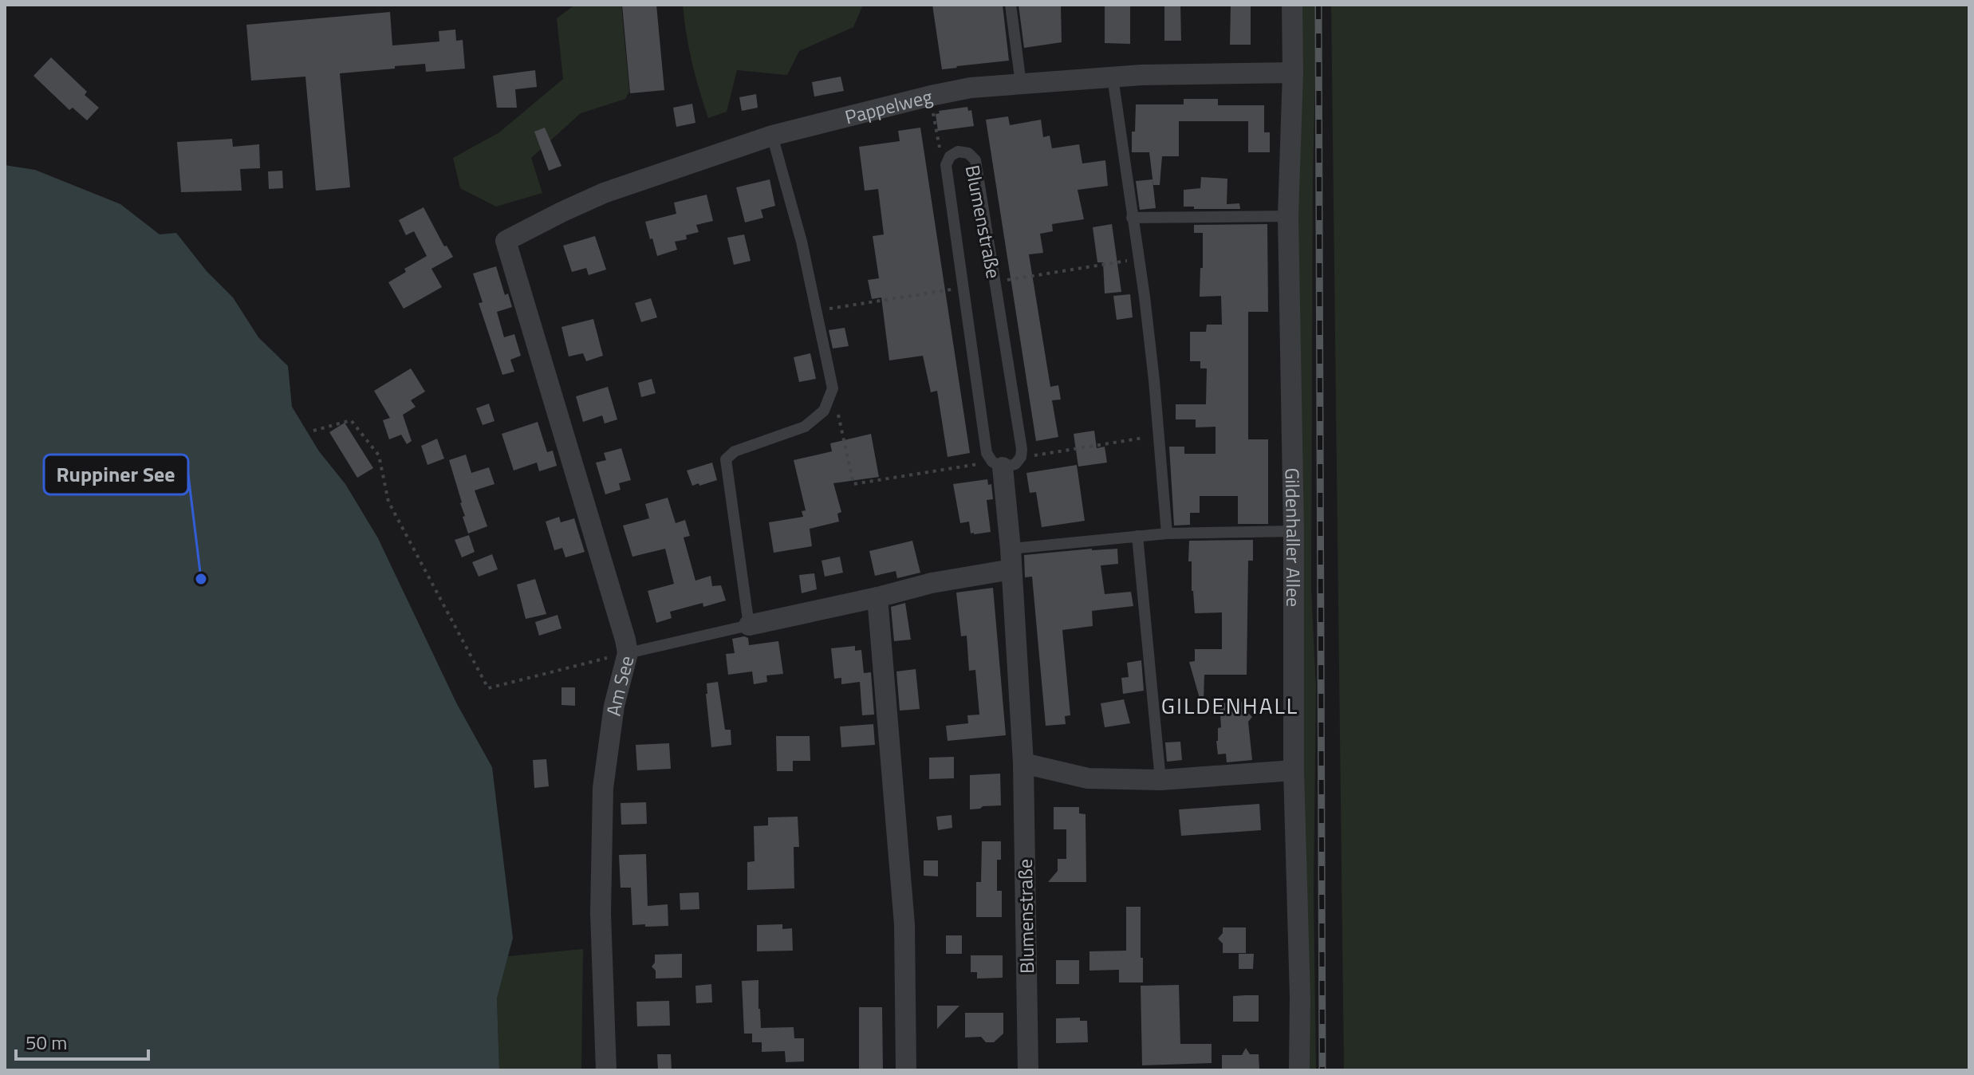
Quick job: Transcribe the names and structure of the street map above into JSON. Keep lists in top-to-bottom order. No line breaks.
{"streets":{"street":["Pappelweg","Blumenstraße","Gildenhaller Allee","Am See"]},"crossings":[["Pappelweg","Gildenhaller Allee"],["Pappelweg","Am See"]],"districts":["GILDENHALL"],"places":["Ruppiner See"],"scale_bar":"50 m"}
